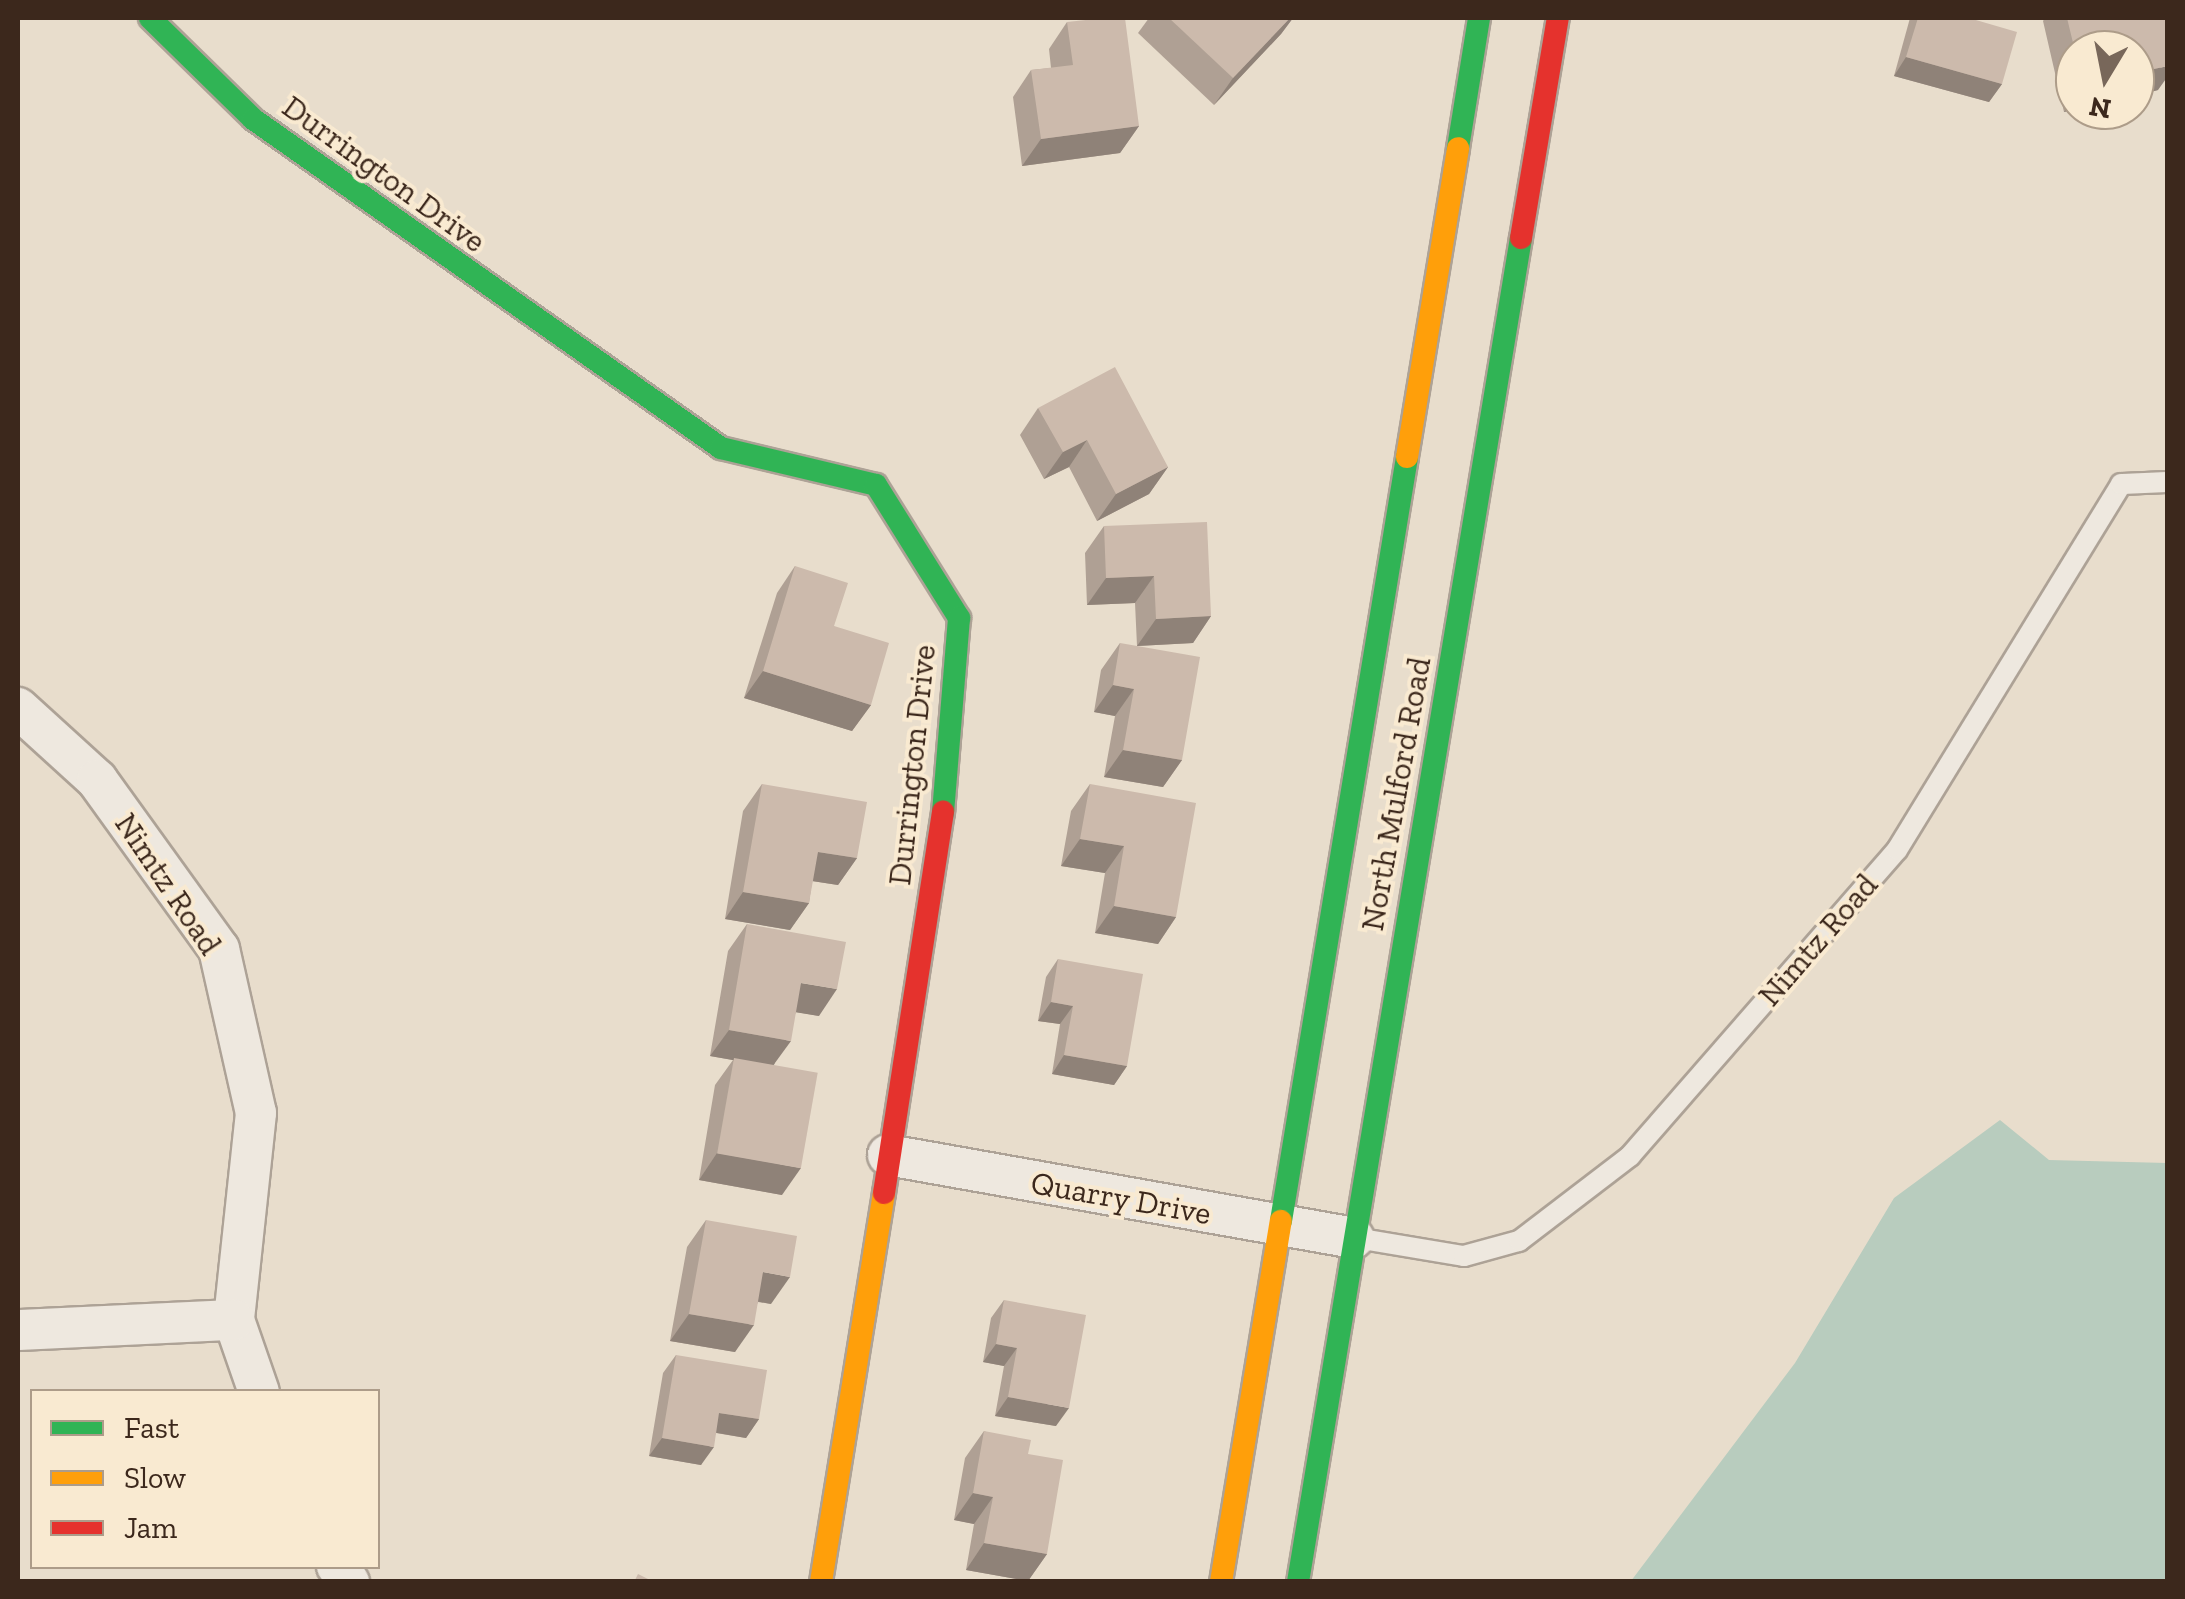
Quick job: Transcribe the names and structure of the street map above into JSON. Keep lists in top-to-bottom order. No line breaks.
{"streets":{"street":["Durrington Drive","North Mulford Road","Nimtz Road","Quarry Drive"]},"crossings":[["Durrington Drive","Quarry Drive"],["North Mulford Road","Nimtz Road"],["North Mulford Road","Quarry Drive"],["Nimtz Road","Quarry Drive"]],"legend":["Fast","Slow","Jam"],"north":"bottom"}
